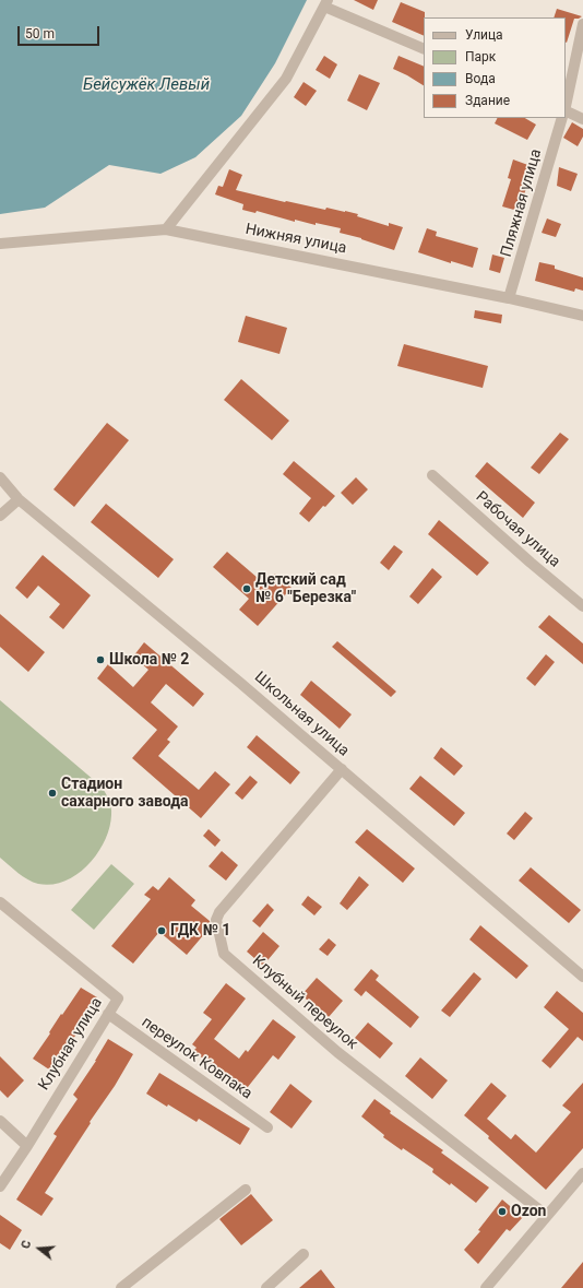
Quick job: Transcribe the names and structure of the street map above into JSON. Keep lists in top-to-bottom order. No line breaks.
{"streets":{"street":["Пляжная улица","Нижняя улица","Рабочая улица","Школьная улица","Клубный переулок","Клубная улица","переулок Ковпака"]},"crossings":[["Пляжная улица","Нижняя улица"],["Школьная улица","Клубный переулок"],["Клубная улица","переулок Ковпака"]],"water":["Бейсужёк Левый"],"places":["Детский сад № 6 \"Березка\"","Школа № 2","Стадион сахарного завода","ГДК № 1","Ozon"],"legend":["Улица","Парк","Вода","Здание"],"scale_bar":"50 m","north":"left"}
